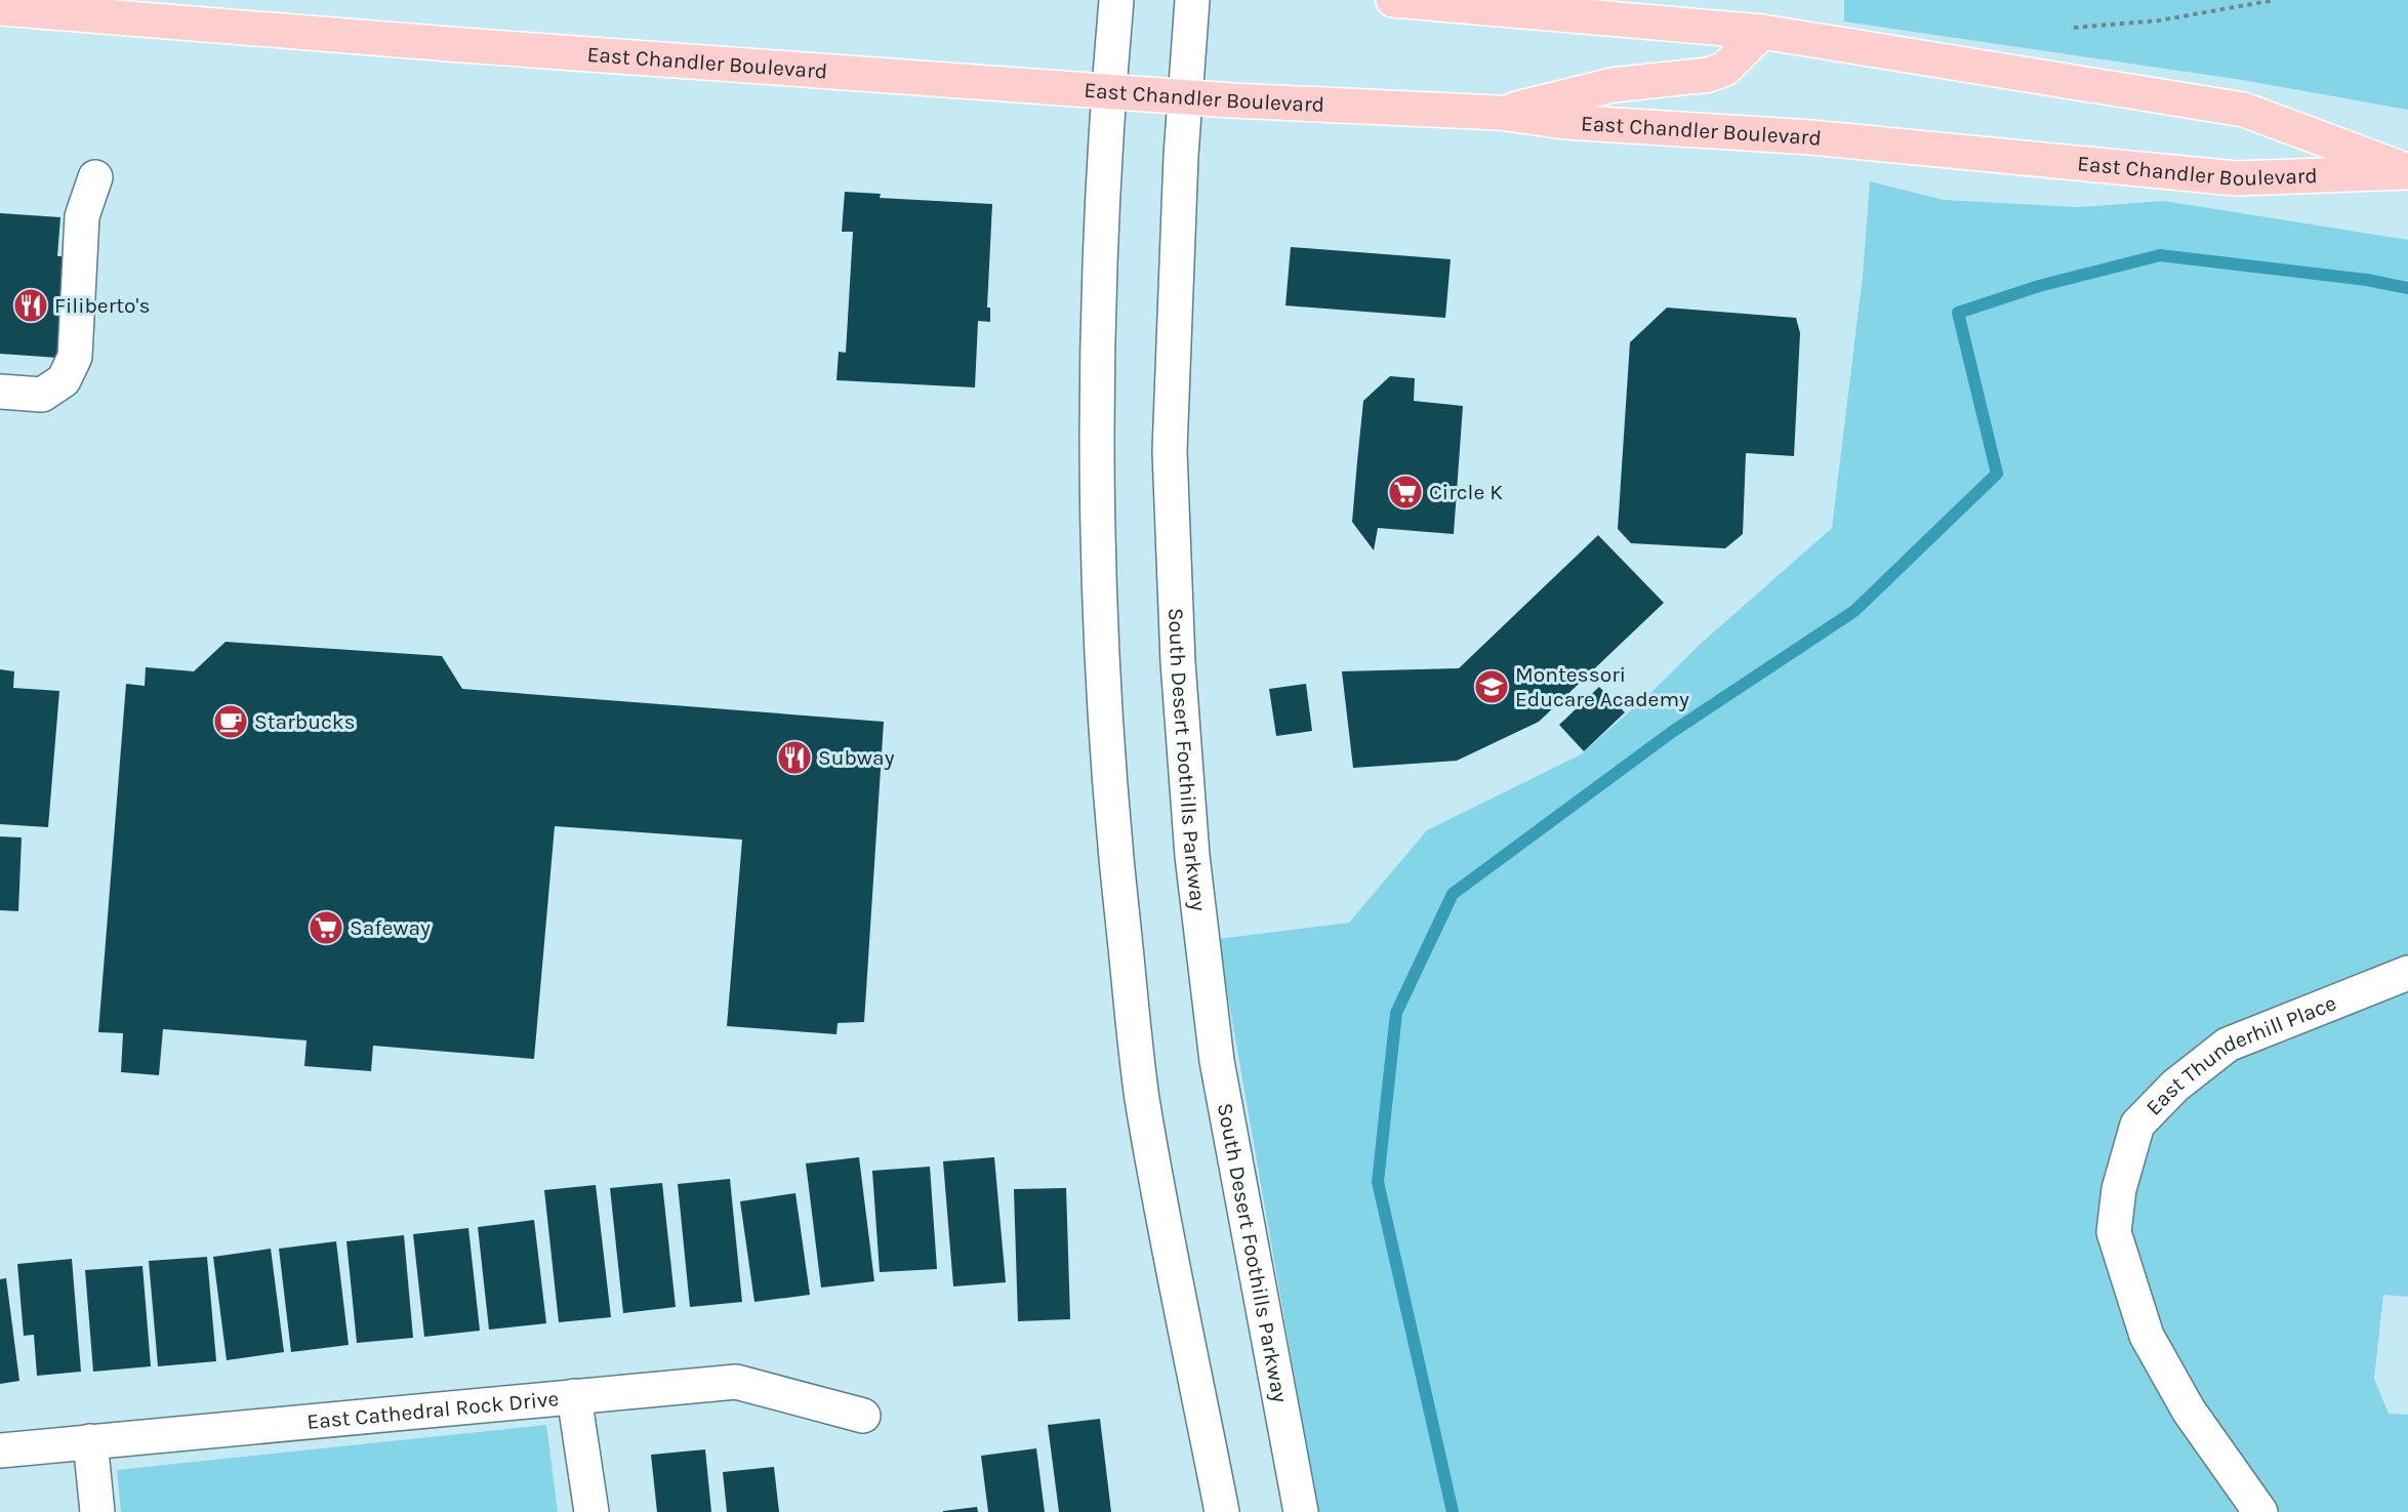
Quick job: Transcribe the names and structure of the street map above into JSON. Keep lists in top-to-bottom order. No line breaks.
{"streets":{"main road":["East Chandler Boulevard"],"street":["South Desert Foothills Parkway","East Thunderhill Place","East Cathedral Rock Drive"]},"crossings":[["East Chandler Boulevard","South Desert Foothills Parkway"]],"places":{"restaurant":["Filiberto's","Subway"],"supermarket":["Circle K","Safeway"],"school or university":["Montessori Educare Academy"],"cafe":["Starbucks"]}}
